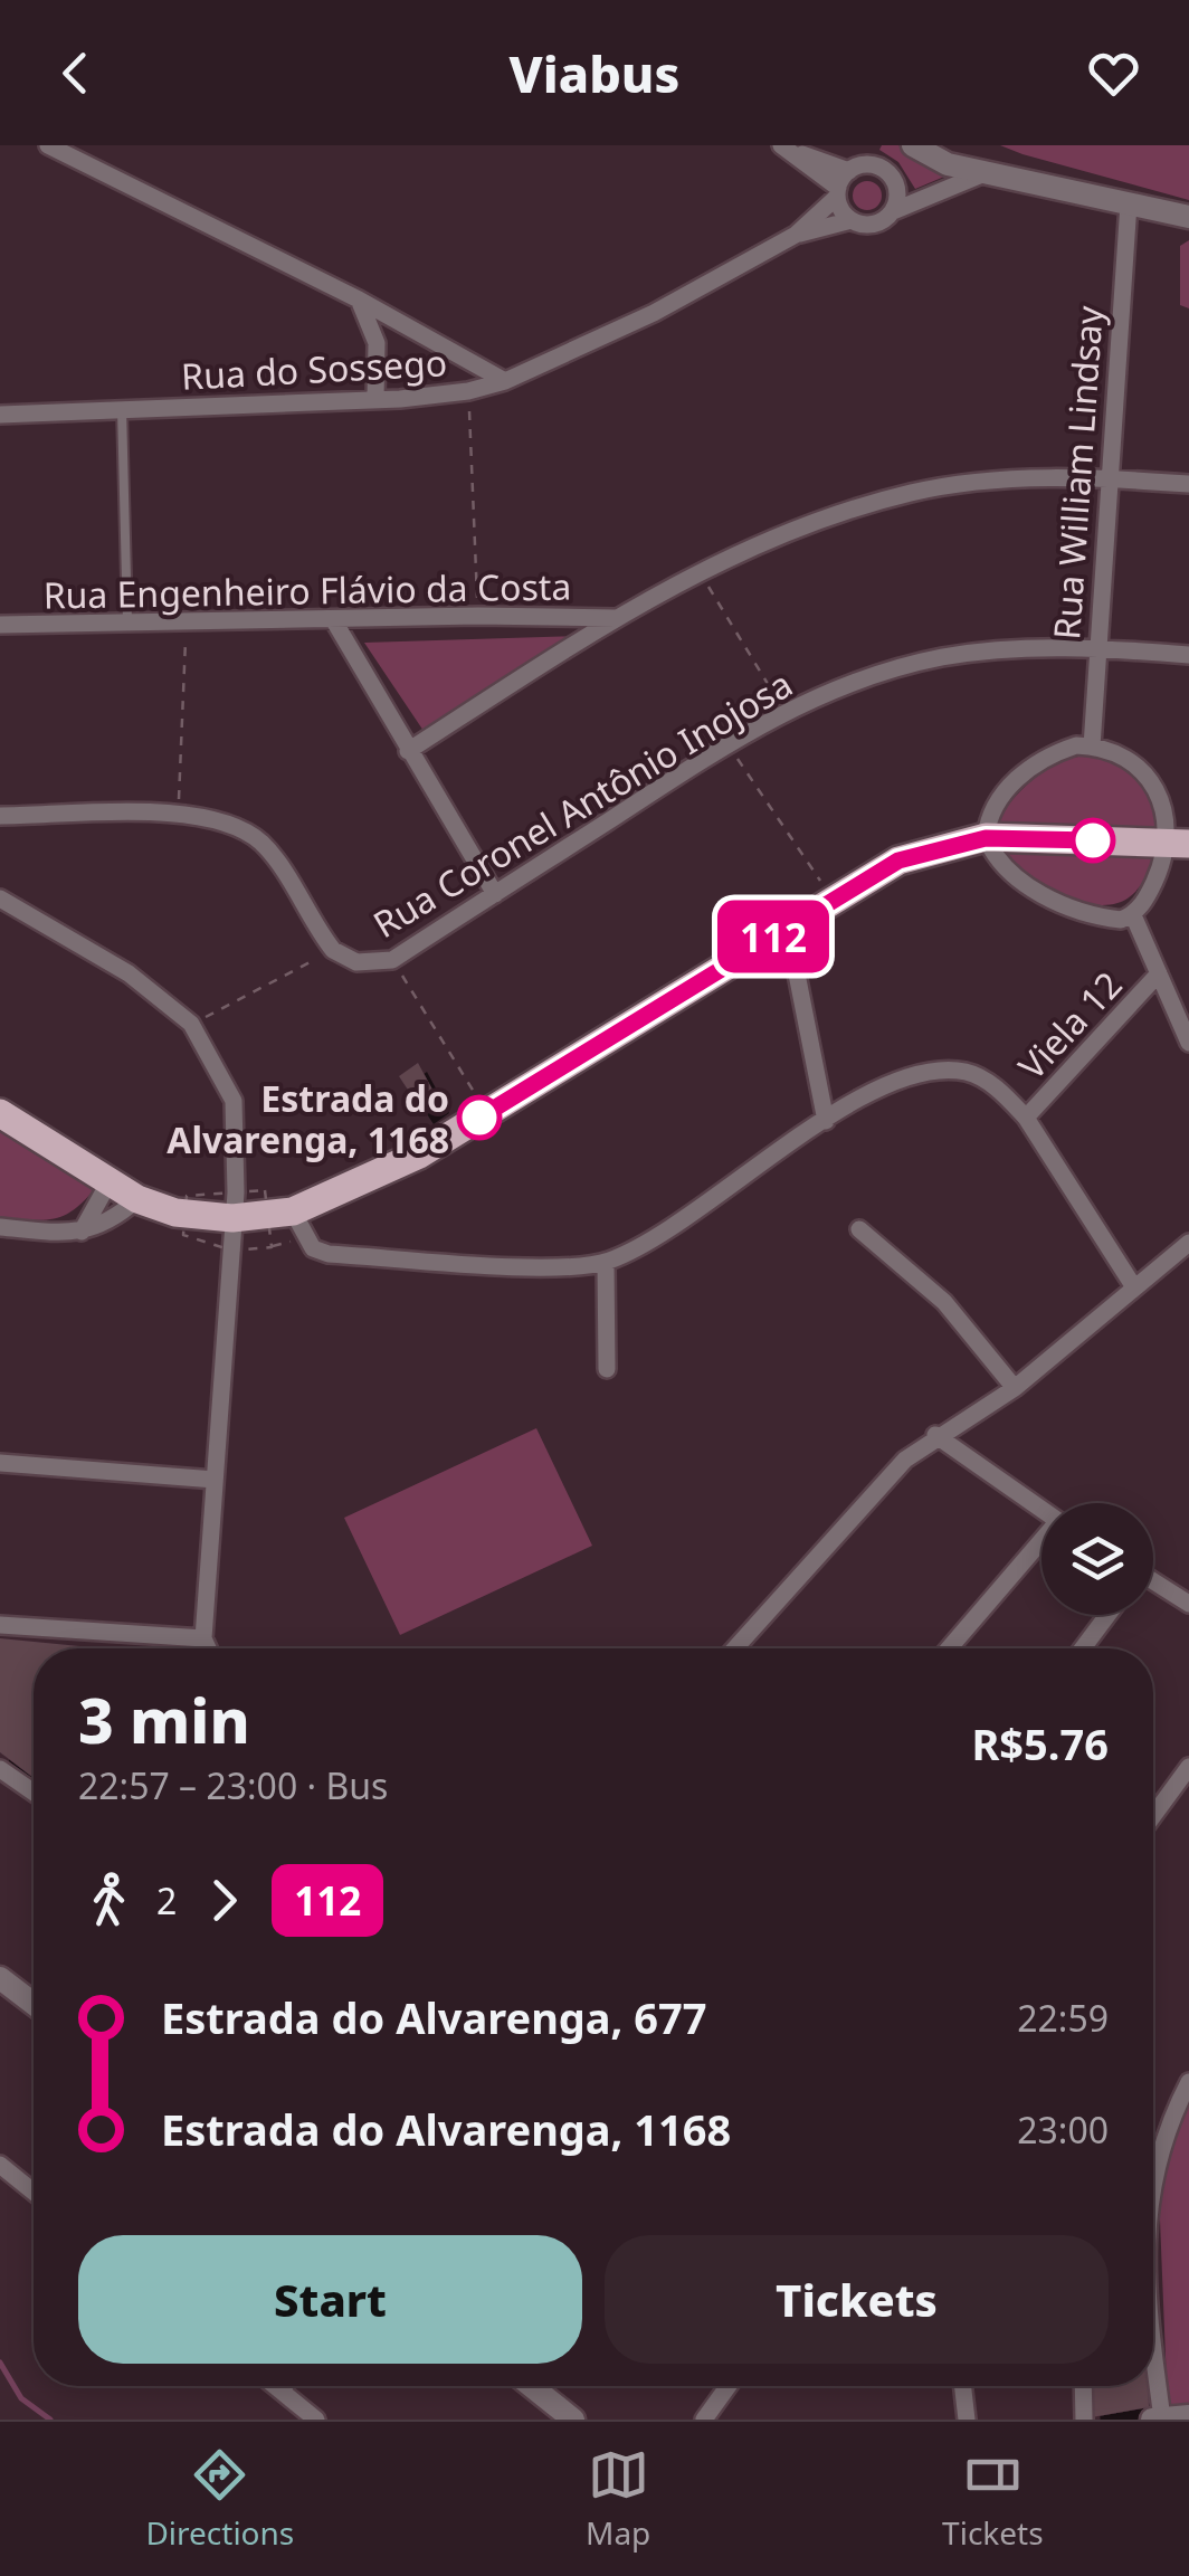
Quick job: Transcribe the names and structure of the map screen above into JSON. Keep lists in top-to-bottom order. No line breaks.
{"streets":{"street":["Rua do Sossego","Rua William Lindsay","Rua Engenheiro Flávio da Costa","Rua Coronel Antônio Inojosa","Viela 12"]},"crossings":[["Rua William Lindsay","Rua Coronel Antônio Inojosa"]],"places":["Estrada do Alvarenga, 1168"],"lines":["bus line 112"],"page":{"header":"Viabus","on_map":"112","heading":["3 min","22:57 – 23:00 · Bus","R$5.76"],"legs":["2","112"],"list":[{"name":"Estrada do Alvarenga, 677","value":"22:59"},{"name":"Estrada do Alvarenga, 1168","value":"23:00"}],"buttons":["Start","Tickets"],"tabs":["Directions","Map","Tickets"]}}
